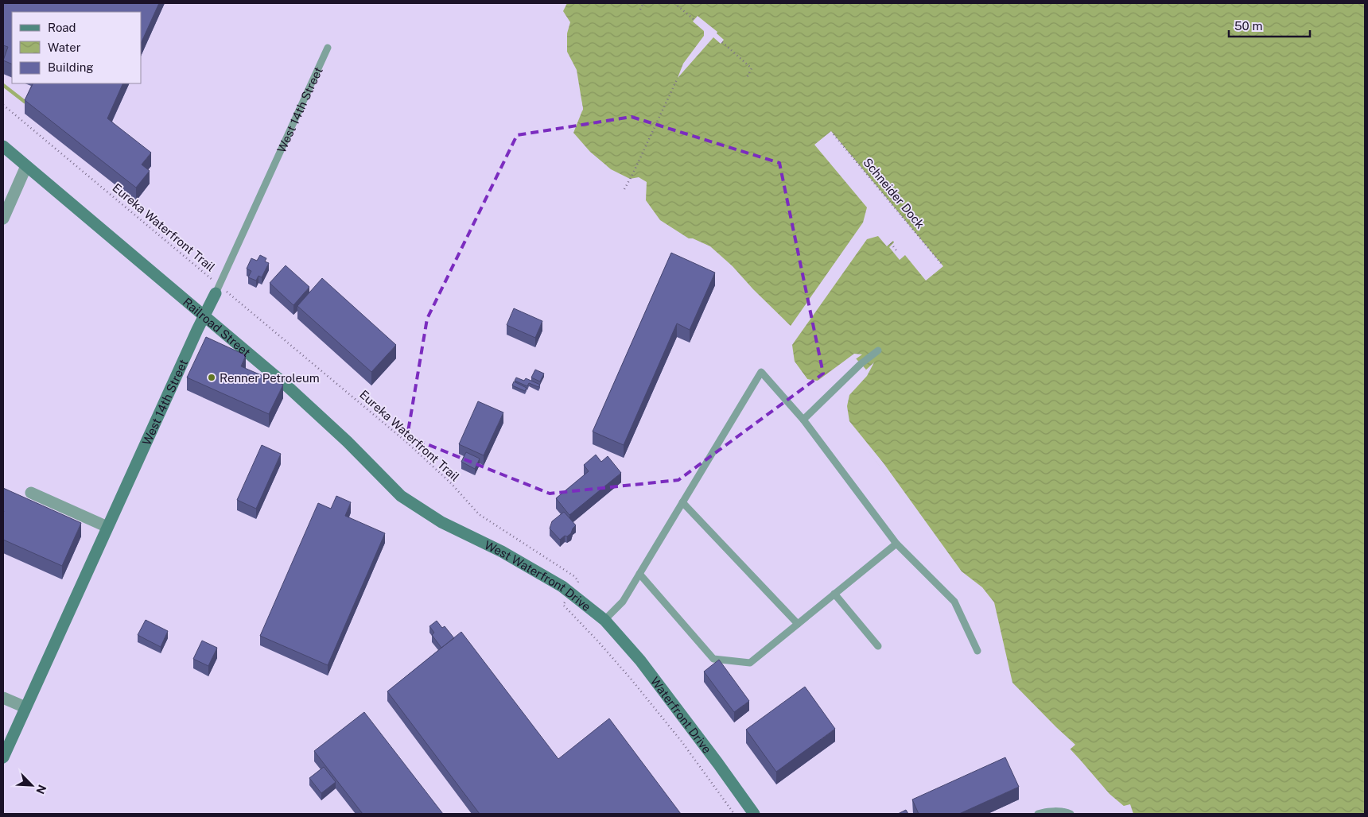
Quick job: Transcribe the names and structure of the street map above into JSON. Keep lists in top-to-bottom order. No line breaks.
{"streets":{"street":["West 14th Street","Railroad Street","West Waterfront Drive","Waterfront Drive"],"path":["Schneider Dock","Eureka Waterfront Trail"]},"crossings":[["West 14th Street","Eureka Waterfront Trail"],["West 14th Street","Railroad Street"],["Eureka Waterfront Trail","West Waterfront Drive"],["Railroad Street","West Waterfront Drive"],["West Waterfront Drive","Waterfront Drive"]],"places":["Renner Petroleum"],"legend":["Road","Water","Building"],"scale_bar":"50 m","north":"bottom right"}
